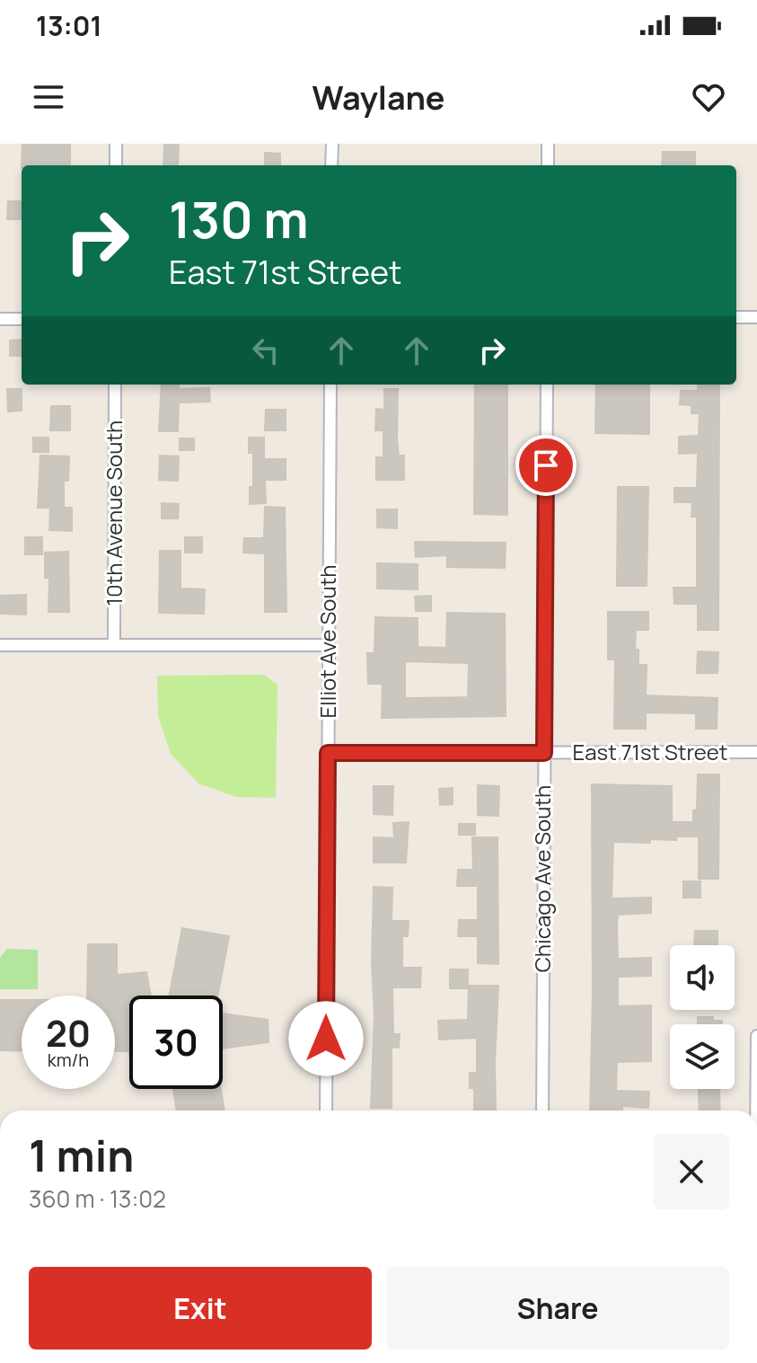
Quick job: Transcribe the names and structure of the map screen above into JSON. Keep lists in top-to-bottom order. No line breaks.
{"streets":{"street":["10th Avenue South","Elliot Ave South","East 71st Street","Chicago Ave South"]},"crossings":[["Elliot Ave South","East 71st Street"],["East 71st Street","Chicago Ave South"]],"page":{"status":"13:01","header":"Waylane","turn":["130 m","East 71st Street"],"speed":"20 km/h","limit":"30","heading":["1 min","360 m · 13:02"],"buttons":["Exit","Share"]}}
